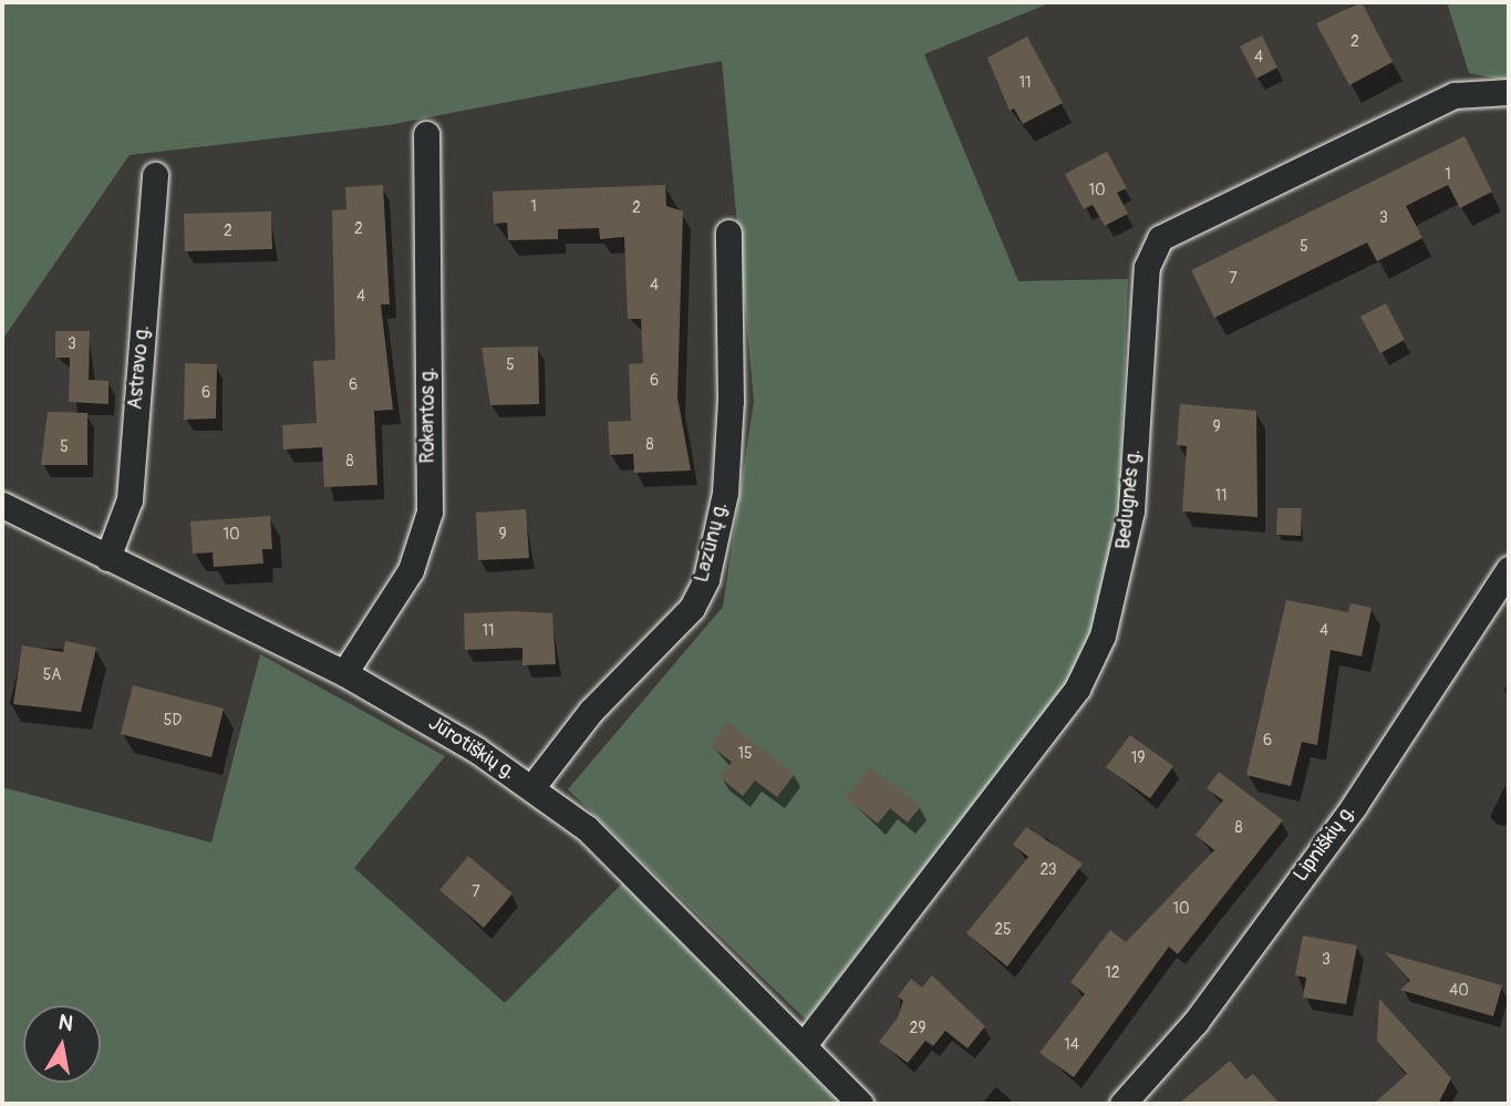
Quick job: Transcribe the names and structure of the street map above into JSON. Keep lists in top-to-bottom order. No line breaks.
{"streets":{"street":["Astravo g.","Rokantos g.","Bedugnės g.","Lazūnų g.","Jūrotiškių g.","Lipniškių g."]},"crossings":[["Astravo g.","Jūrotiškių g."],["Rokantos g.","Jūrotiškių g."],["Bedugnės g.","Jūrotiškių g."],["Lazūnų g.","Jūrotiškių g."]],"house_numbers":["2","4","11","1","10","1","2","3","2","2","5","7","4","4","3","5","6","6","6","9","8","5","8","11","10","9","11","4","5A","5D","6","15","19","8","23","7","10","25","3","12","40","29","14"],"north":"top"}
